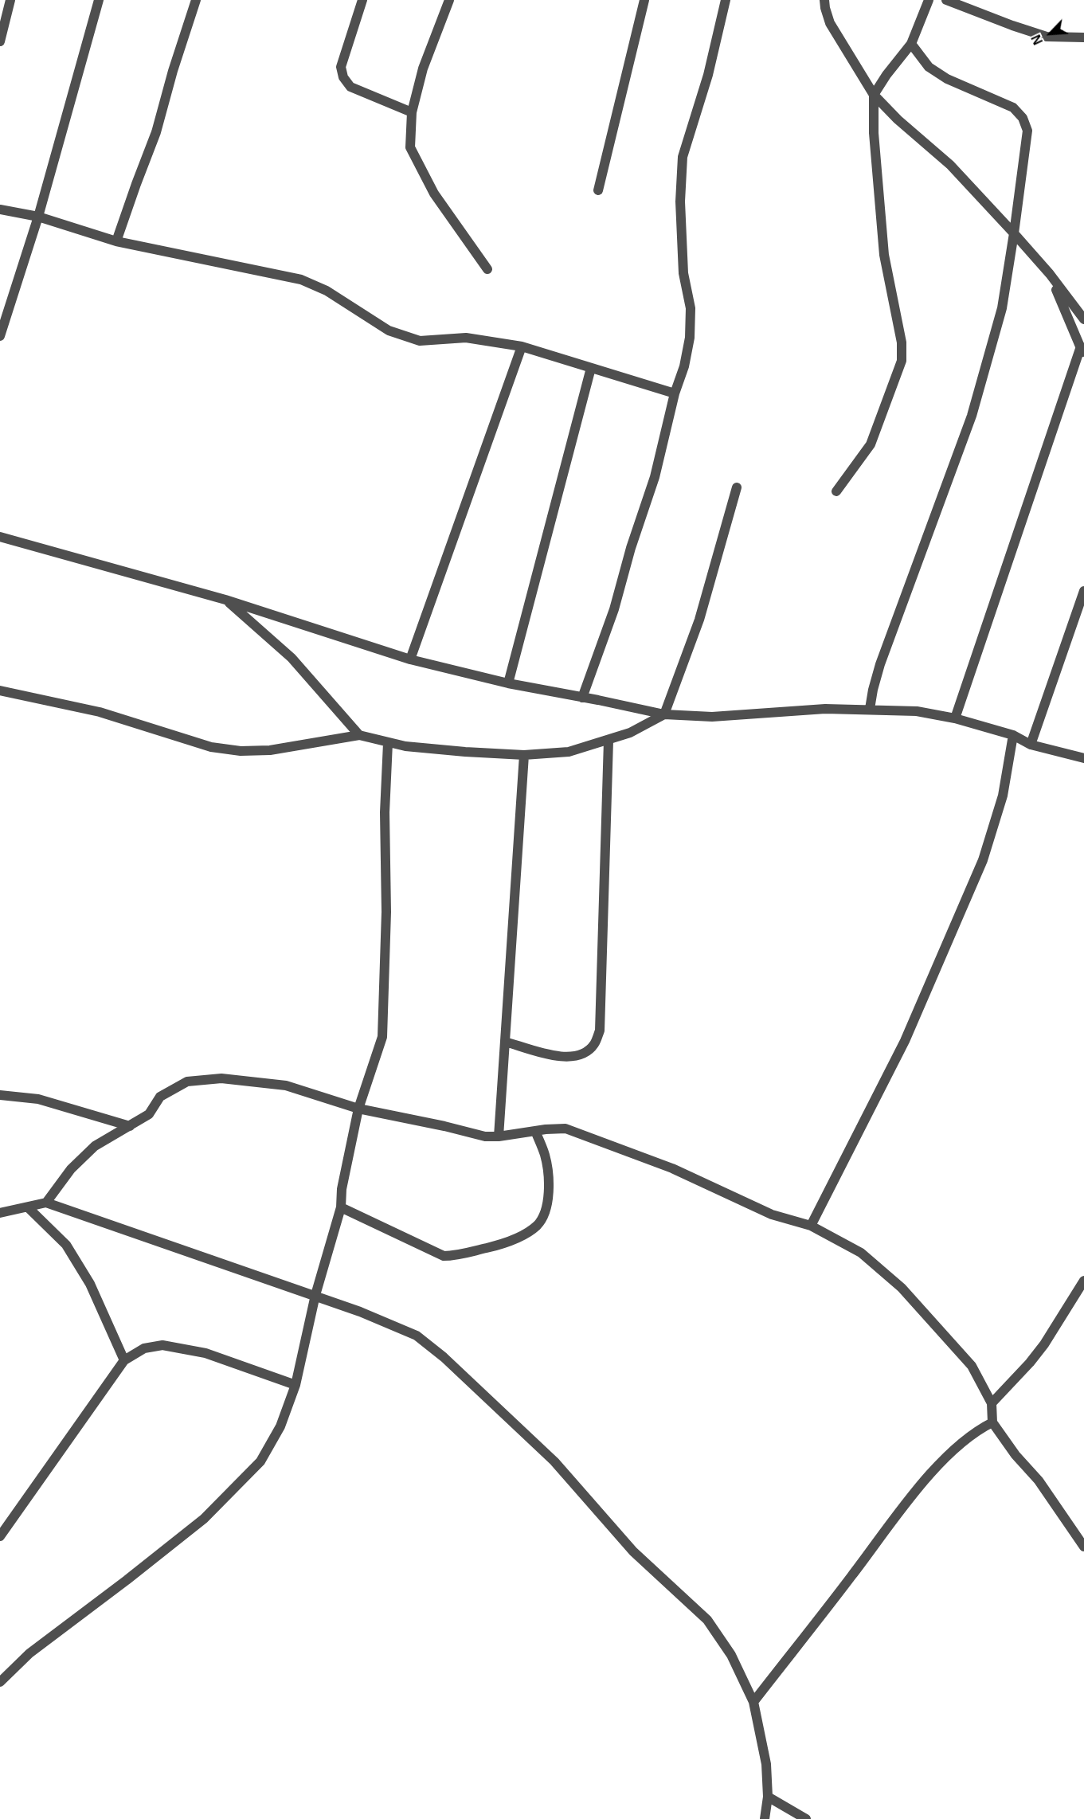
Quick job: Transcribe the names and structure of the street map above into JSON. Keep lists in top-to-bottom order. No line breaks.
{"north":"bottom left"}
